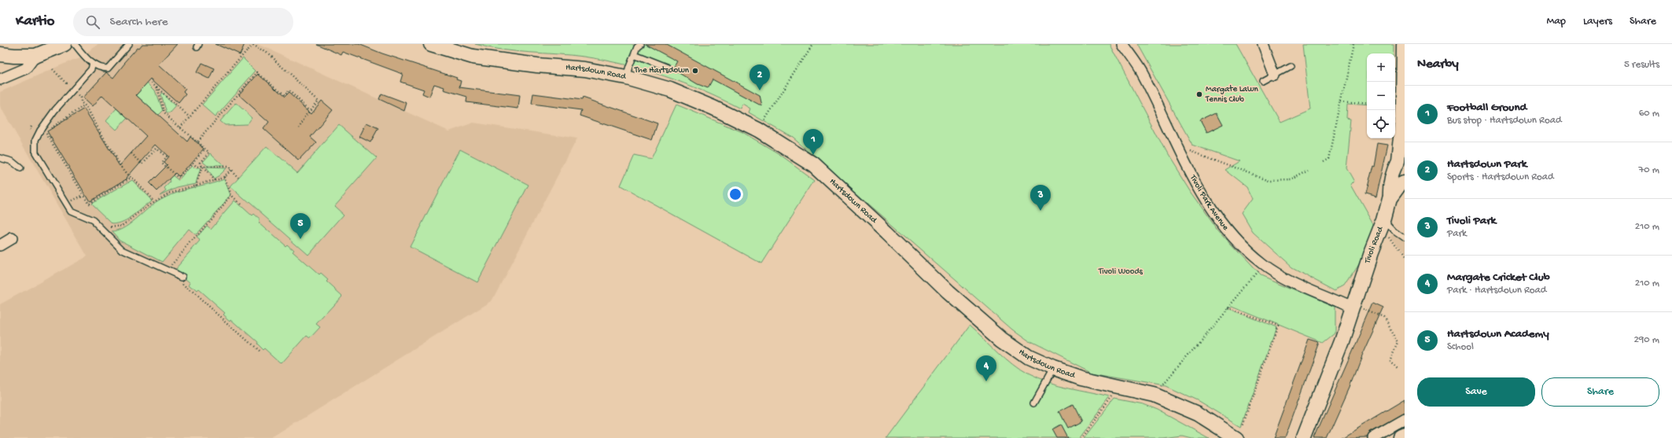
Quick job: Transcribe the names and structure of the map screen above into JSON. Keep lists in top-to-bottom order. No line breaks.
{"streets":{"main road":["Hartsdown Road","Tivoli Road"],"street":["Tivoli Park Avenue"]},"crossings":[["Tivoli Park Avenue","Tivoli Road"]],"parks":["Tivoli Woods"],"places":["The Hartsdown","Margate Lawn Tennis Club"],"page":{"header":"Kartio","search":"Search here","nav":["Map","Layers","Share"],"heading":["Nearby","5 results"],"map_buttons":["+","−"],"pins":["2","1","3","5","4"],"list":[{"mark":"1","name":"Football Ground","note":"Bus stop · Hartsdown Road","value":"60 m"},{"mark":"2","name":"Hartsdown Park","note":"Sports · Hartsdown Road","value":"70 m"},{"mark":"3","name":"Tivoli Park","note":"Park","value":"210 m"},{"mark":"4","name":"Margate Cricket Club","note":"Park · Hartsdown Road","value":"210 m"},{"mark":"5","name":"Hartsdown Academy","note":"School","value":"290 m"}],"buttons":["Save","Share"]}}
